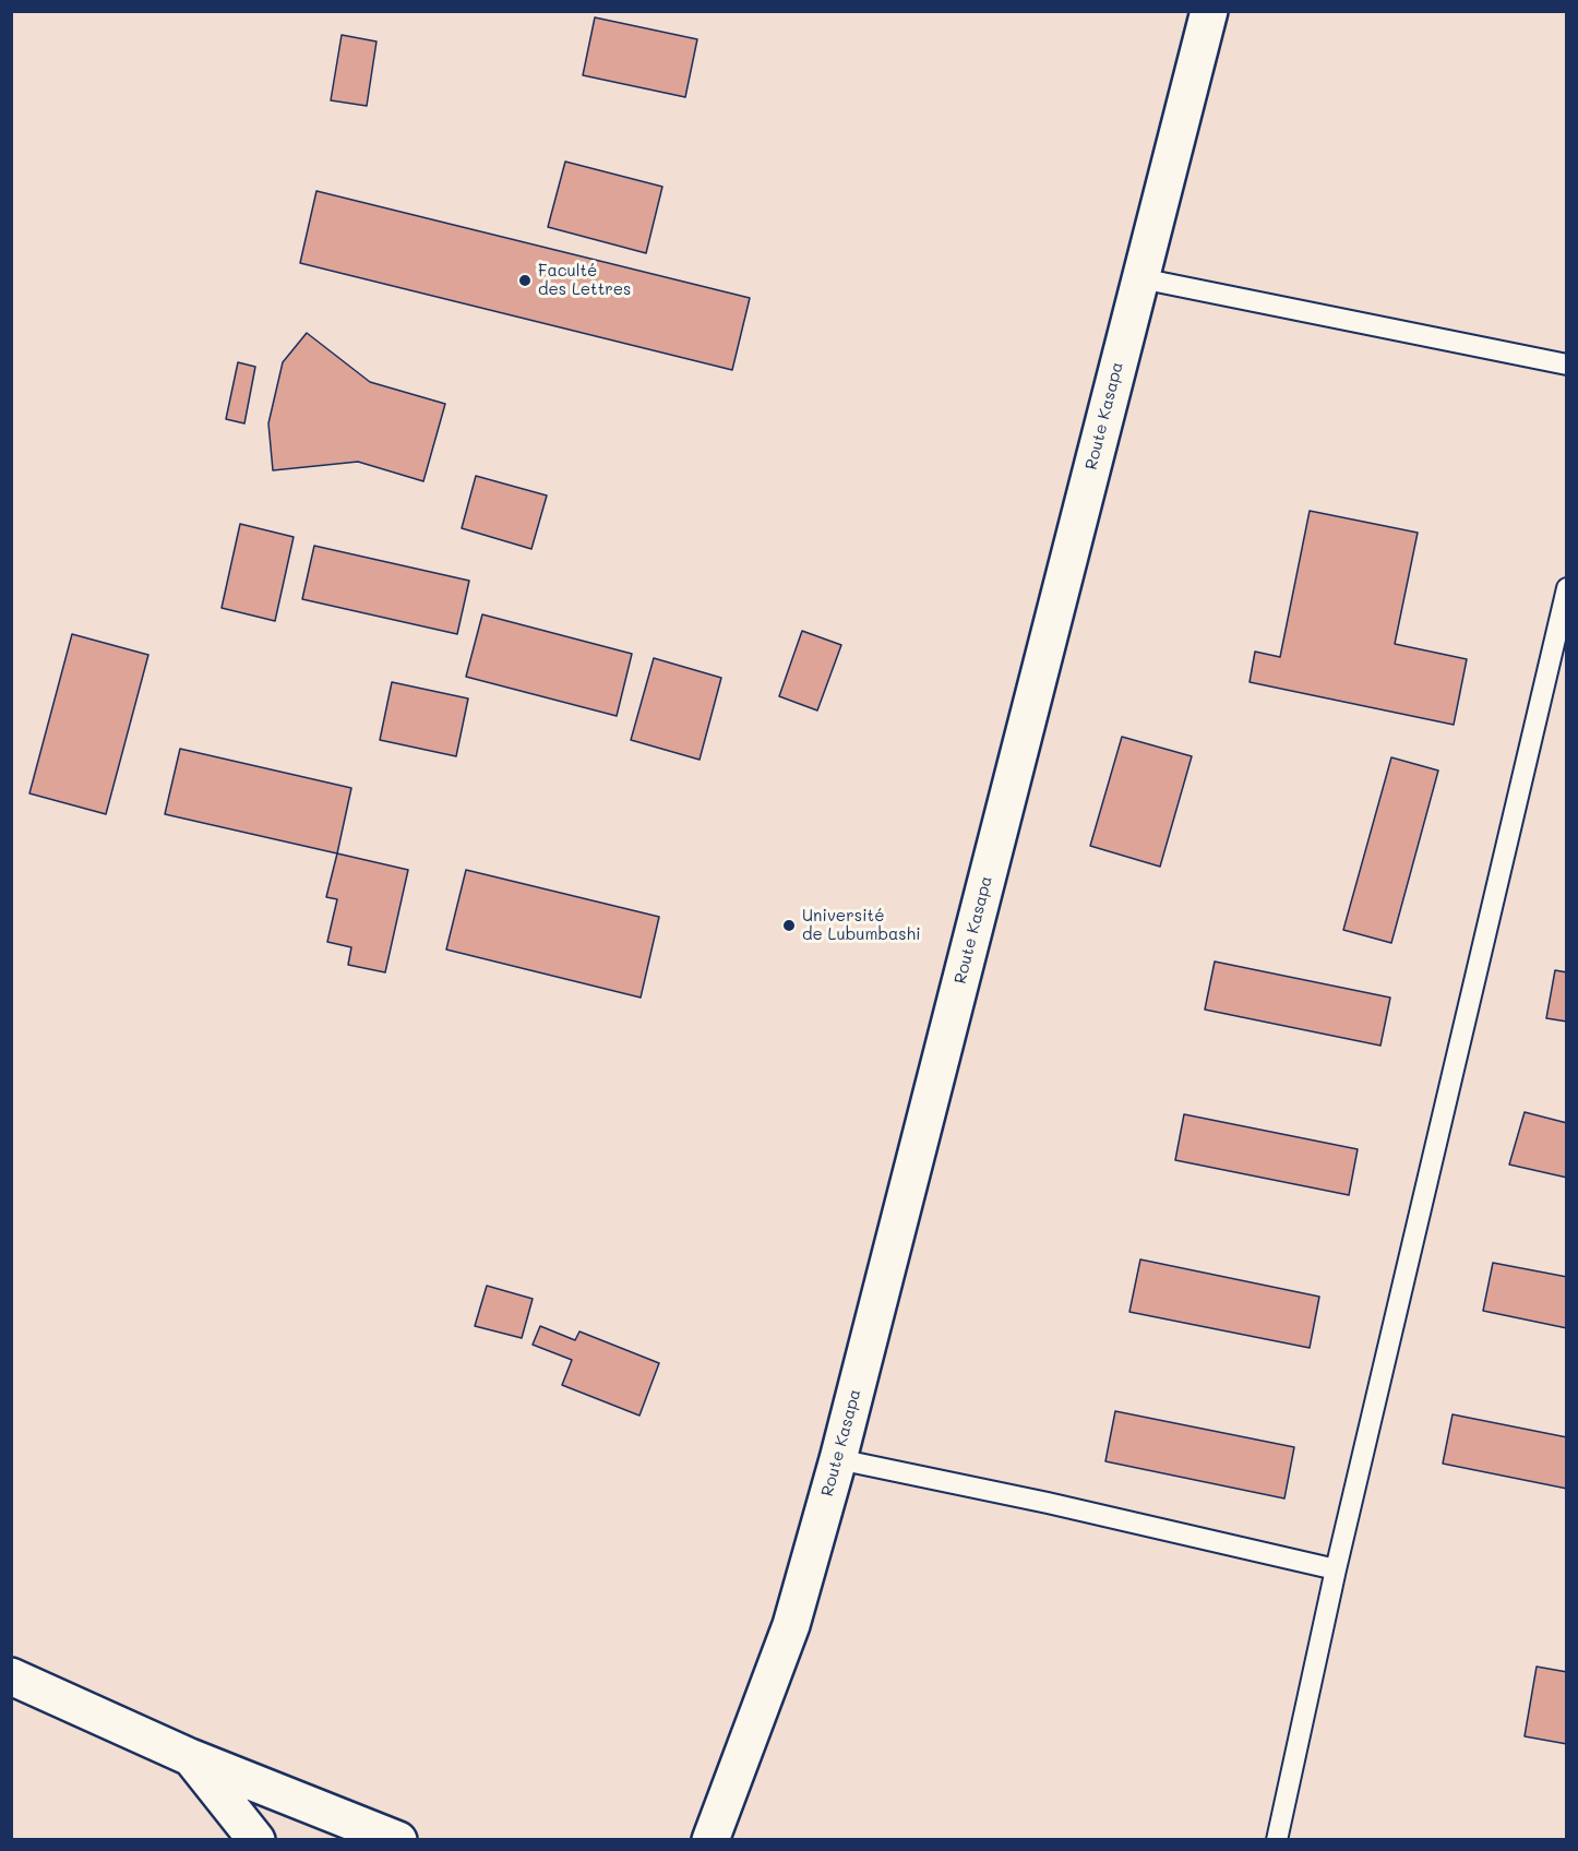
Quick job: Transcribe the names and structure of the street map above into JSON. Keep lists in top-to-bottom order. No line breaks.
{"streets":{"main road":["Route Kasapa"]},"places":["Faculté des Lettres","Université de Lubumbashi"]}
